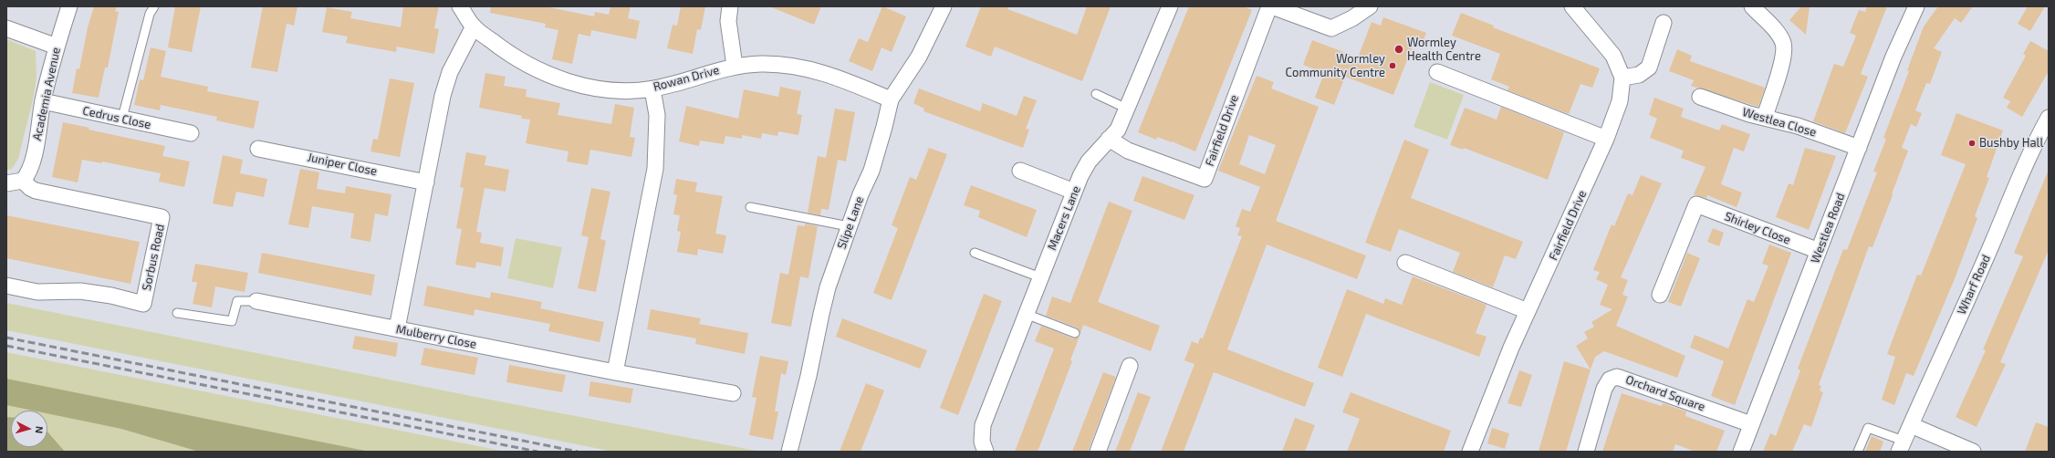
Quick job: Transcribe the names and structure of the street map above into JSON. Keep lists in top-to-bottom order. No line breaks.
{"streets":{"street":["Rowan Drive","Academia Avenue","Cedrus Close","Westlea Close","Fairfield Drive","Juniper Close","Macers Lane","Slipe Lane","Shirley Close","Westlea Road","Sorbus Road","Wharf Road","Mulberry Close","Orchard Square"]},"crossings":[["Rowan Drive","Slipe Lane"],["Academia Avenue","Cedrus Close"],["Academia Avenue","Sorbus Road"],["Westlea Close","Westlea Road"],["Fairfield Drive","Macers Lane"],["Shirley Close","Westlea Road"],["Westlea Road","Orchard Square"]],"places":["Wormley Health Centre","Wormley Community Centre","Bushby Hall"],"north":"right"}
